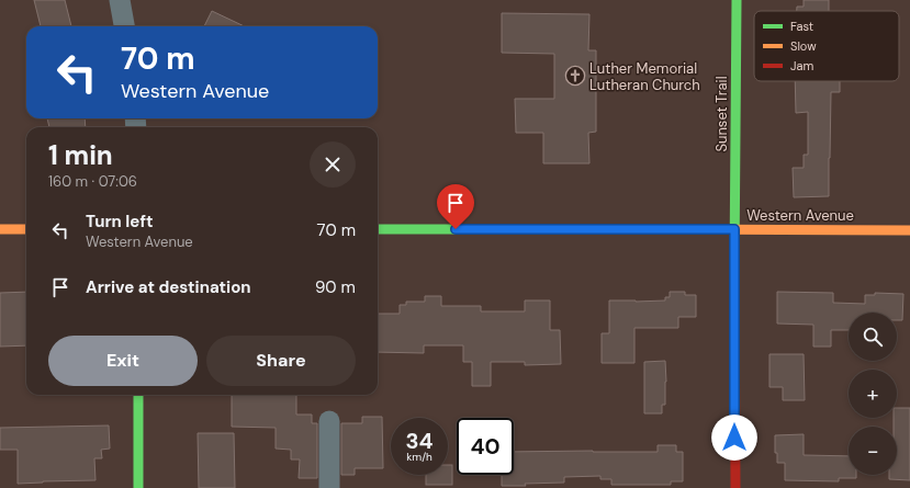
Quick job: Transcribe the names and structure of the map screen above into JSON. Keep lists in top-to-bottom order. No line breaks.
{"streets":{"street":["Sunset Trail","Western Avenue"]},"crossings":[["Sunset Trail","Western Avenue"]],"places":{"church":["Luther Memorial Lutheran Church"]},"legend":["Fast","Slow","Jam"],"page":{"turn":["70 m","Western Avenue"],"heading":["1 min","160 m · 07:06"],"list":[{"name":"Turn left","note":"Western Avenue","value":"70 m"},{"name":"Arrive at destination","value":"90 m"}],"map_buttons":["+","−"],"buttons":["Exit","Share"],"speed":"34 km/h","limit":"40"}}
